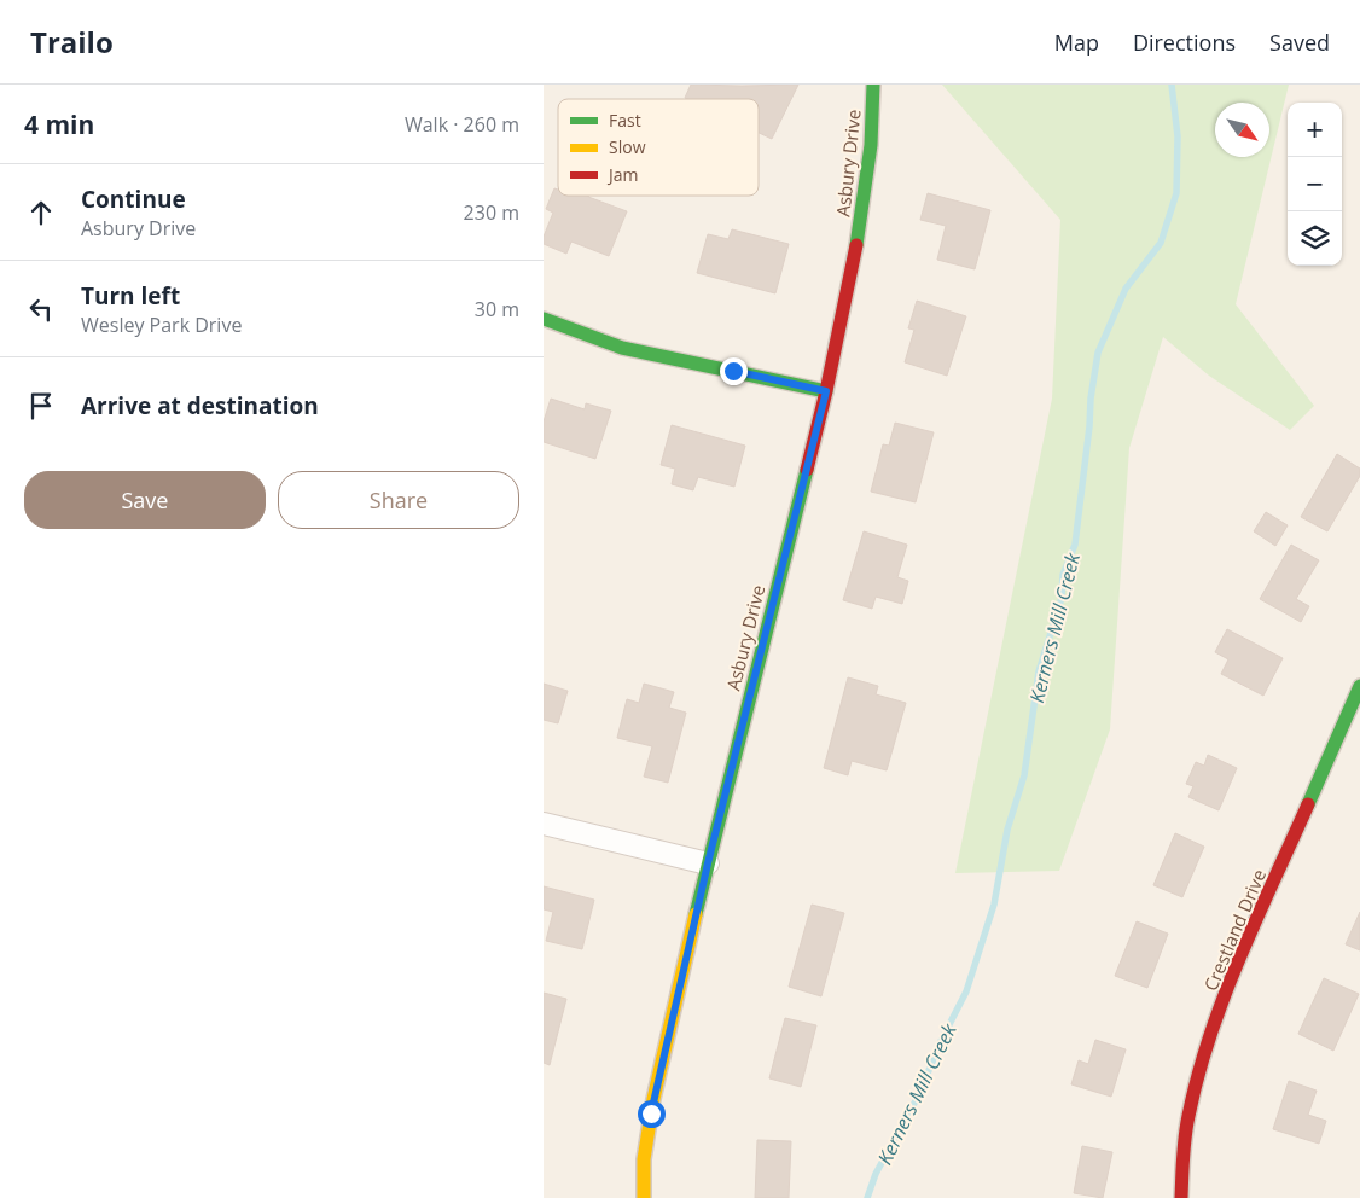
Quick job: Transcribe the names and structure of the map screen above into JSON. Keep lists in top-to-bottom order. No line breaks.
{"streets":{"street":["Asbury Drive","Crestland Drive"]},"water":["Kerners Mill Creek"],"legend":["Fast","Slow","Jam"],"north":"bottom right","page":{"header":"Trailo","nav":["Map","Directions","Saved"],"heading":["4 min","Walk · 260 m"],"map_buttons":["+","−"],"list":[["Continue","Asbury Drive","230 m"],["Turn left","Wesley Park Drive","30 m"],"Arrive at destination"],"buttons":["Save","Share"]}}
